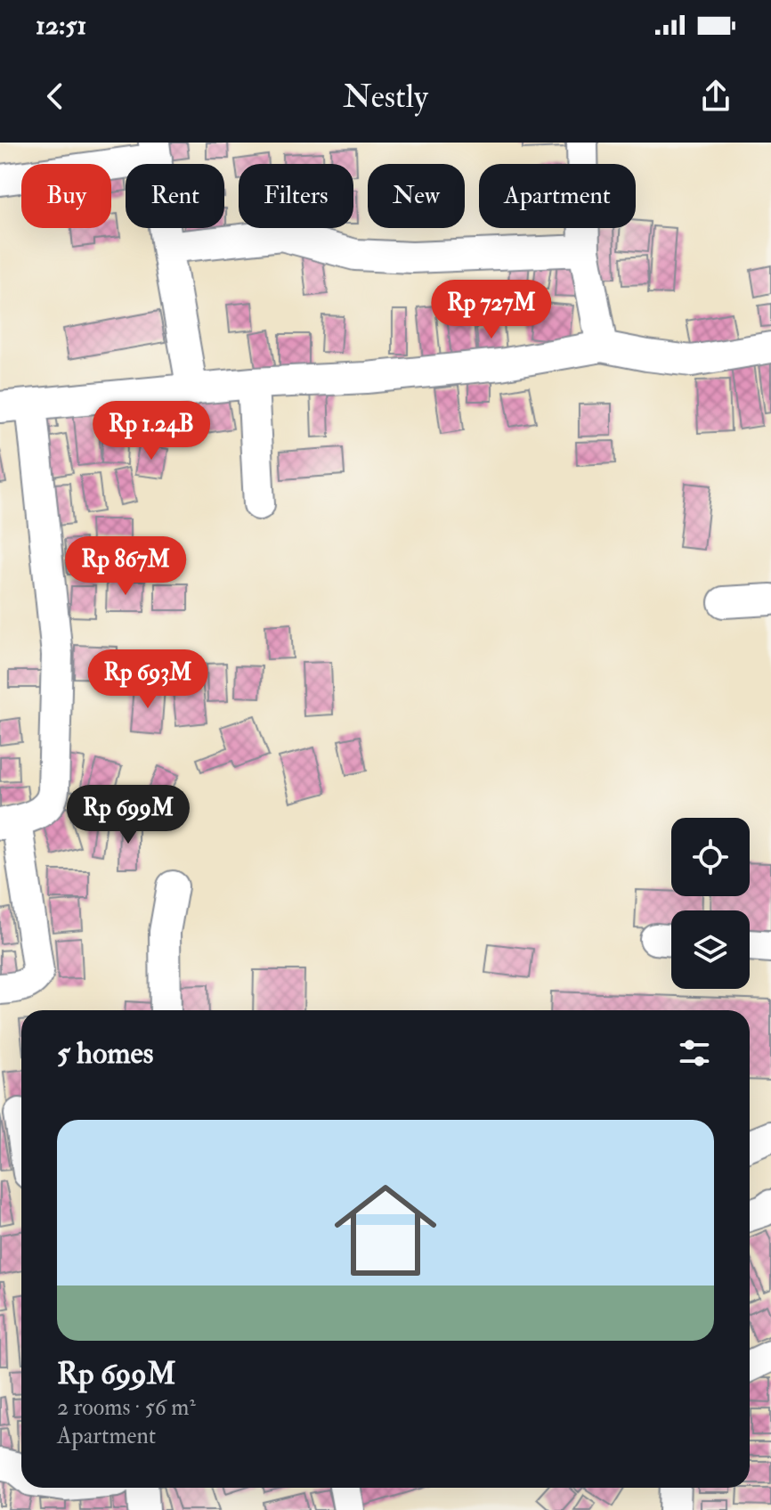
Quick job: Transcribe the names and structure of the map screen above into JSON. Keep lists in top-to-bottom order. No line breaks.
{"page":{"status":"12:51","header":"Nestly","chip":["Buy","Rent","Filters","New","Apartment"],"price":["Rp 727M","Rp 1.24B","Rp 867M","Rp 693M","Rp 699M"],"heading":"5 homes","list":[{"name":"Rp 699M","note":"2 rooms · 56 m² · Apartment"}]}}
